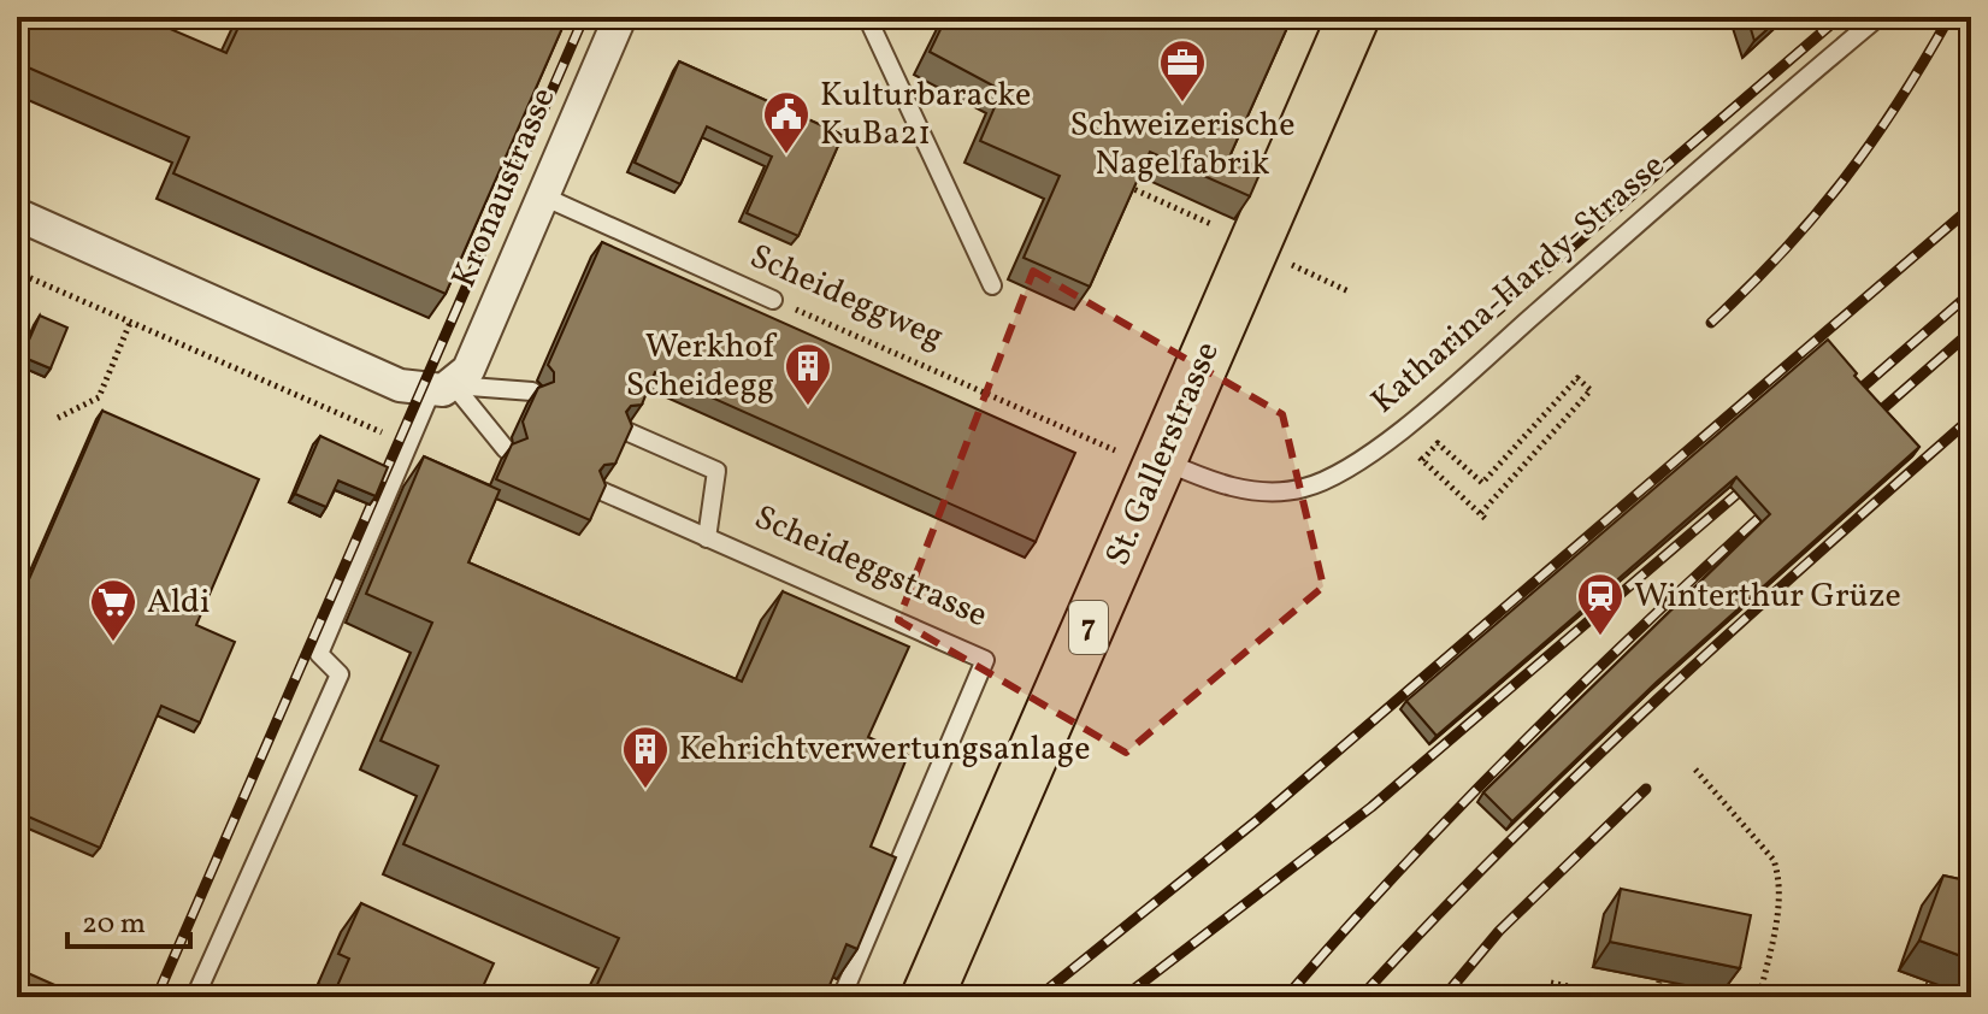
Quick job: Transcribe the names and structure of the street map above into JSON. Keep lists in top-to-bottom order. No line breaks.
{"streets":{"main road":["St. Gallerstrasse","7"],"street":["Kronaustrasse"],"lane":["Katharina-Hardy-Strasse","Scheideggweg","Scheideggstrasse"]},"crossings":[["Kronaustrasse","Scheideggweg"],["Katharina-Hardy-Strasse","Scheideggweg"],["Katharina-Hardy-Strasse","St. Gallerstrasse"],["Scheideggweg","St. Gallerstrasse"]],"places":{"office":["Schweizerische Nagelfabrik"],"public building":["Kulturbaracke KuBa21"],"building":["Werkhof Scheidegg","Kehrichtverwertungsanlage"],"station":["Winterthur Grüze"],"supermarket":["Aldi"]},"scale_bar":"20 m"}
